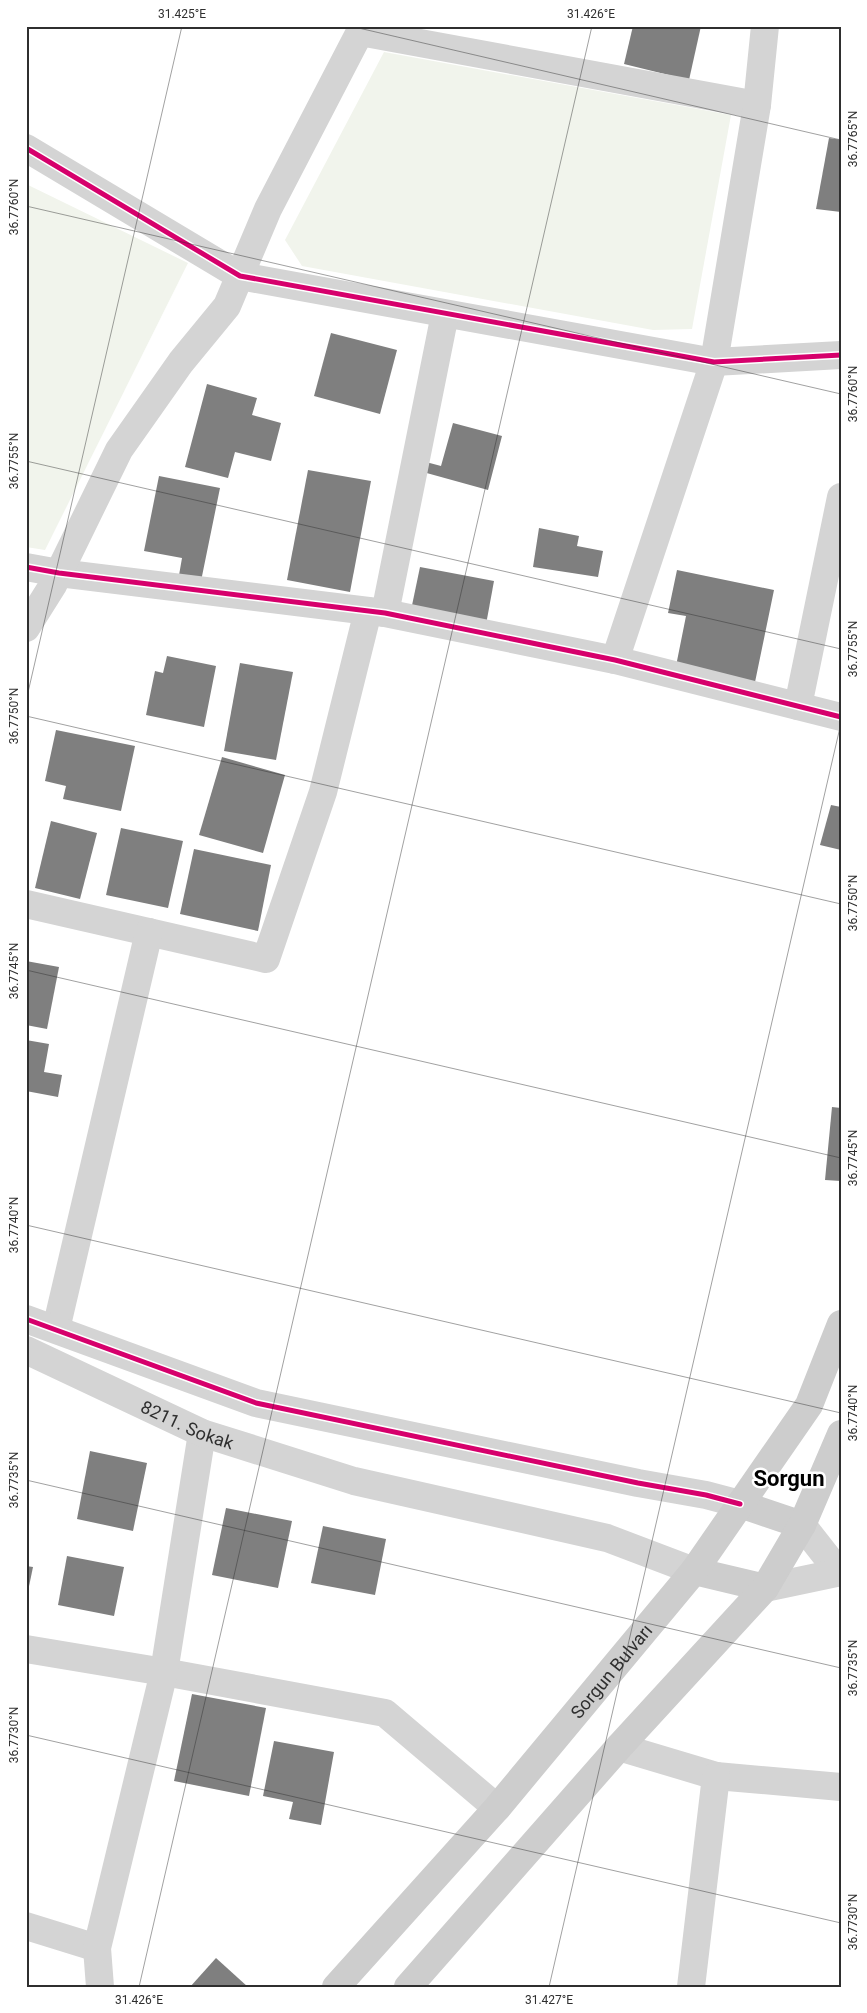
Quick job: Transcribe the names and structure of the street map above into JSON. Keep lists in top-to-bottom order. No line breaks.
{"streets":{"main road":["Sorgun Bulvarı"],"street":["8211. Sokak"]},"crossings":[["8211. Sokak","Sorgun Bulvarı"]],"districts":["Sorgun"],"coordinates":["31.425°E","31.426°E","36.7765°N","36.7760°N","36.7755°N","36.7750°N","36.7745°N","36.7740°N","36.7735°N","36.7730°N","31.427°E"]}
